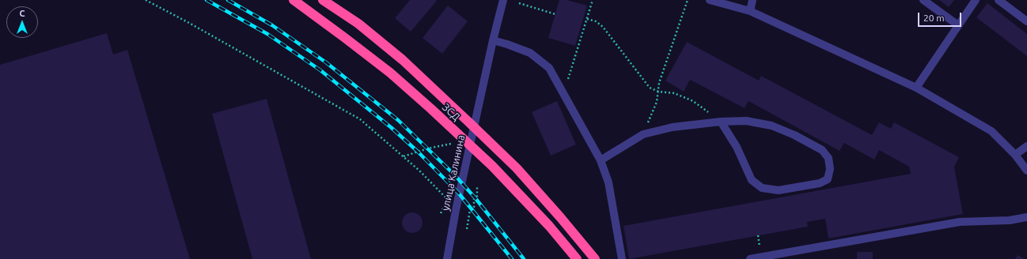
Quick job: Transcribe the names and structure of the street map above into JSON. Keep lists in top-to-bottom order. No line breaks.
{"streets":{"highway":["ЗСД"],"street":["улица Калинина"]},"scale_bar":"20 m","north":"top"}
